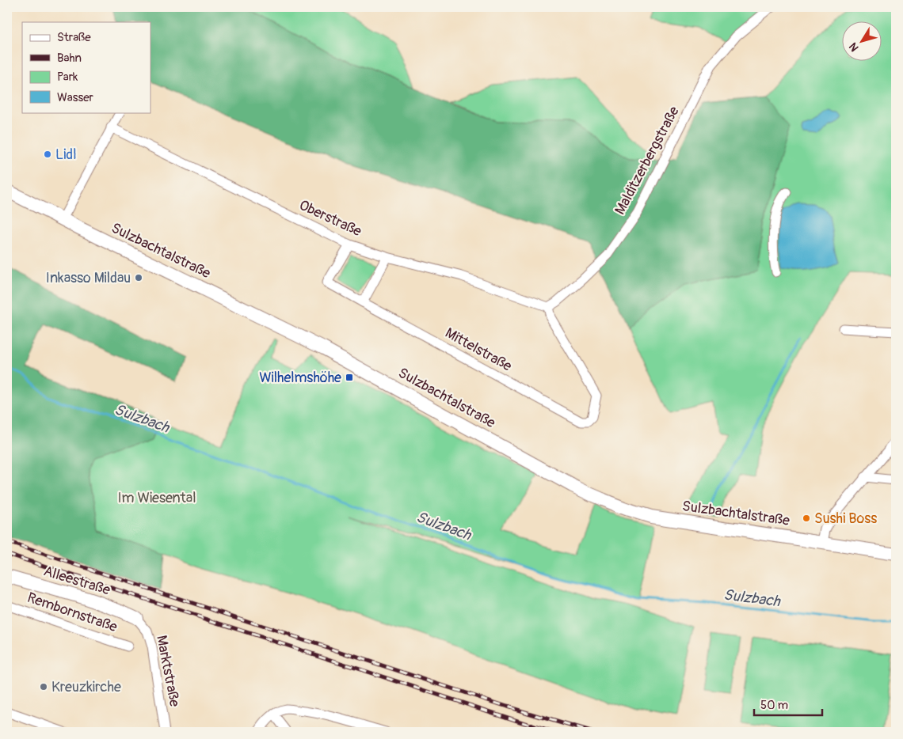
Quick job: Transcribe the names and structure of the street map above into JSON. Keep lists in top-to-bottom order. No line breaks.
{"streets":{"main road":["Sulzbachtalstraße","Alleestraße"],"street":["Malditzerbergstraße","Oberstraße","Mittelstraße","Rembornstraße","Marktstraße"]},"crossings":[["Malditzerbergstraße","Oberstraße"],["Malditzerbergstraße","Mittelstraße"],["Oberstraße","Mittelstraße"],["Alleestraße","Marktstraße"]],"water":["Sulzbach"],"parks":["Im Wiesental"],"places":{"other":["Lidl","Inkasso Mildau","Sushi Boss","Kreuzkirche"],"transit":["Wilhelmshöhe"]},"legend":["Straße","Bahn","Park","Wasser"],"scale_bar":"50 m","north":"bottom left"}
